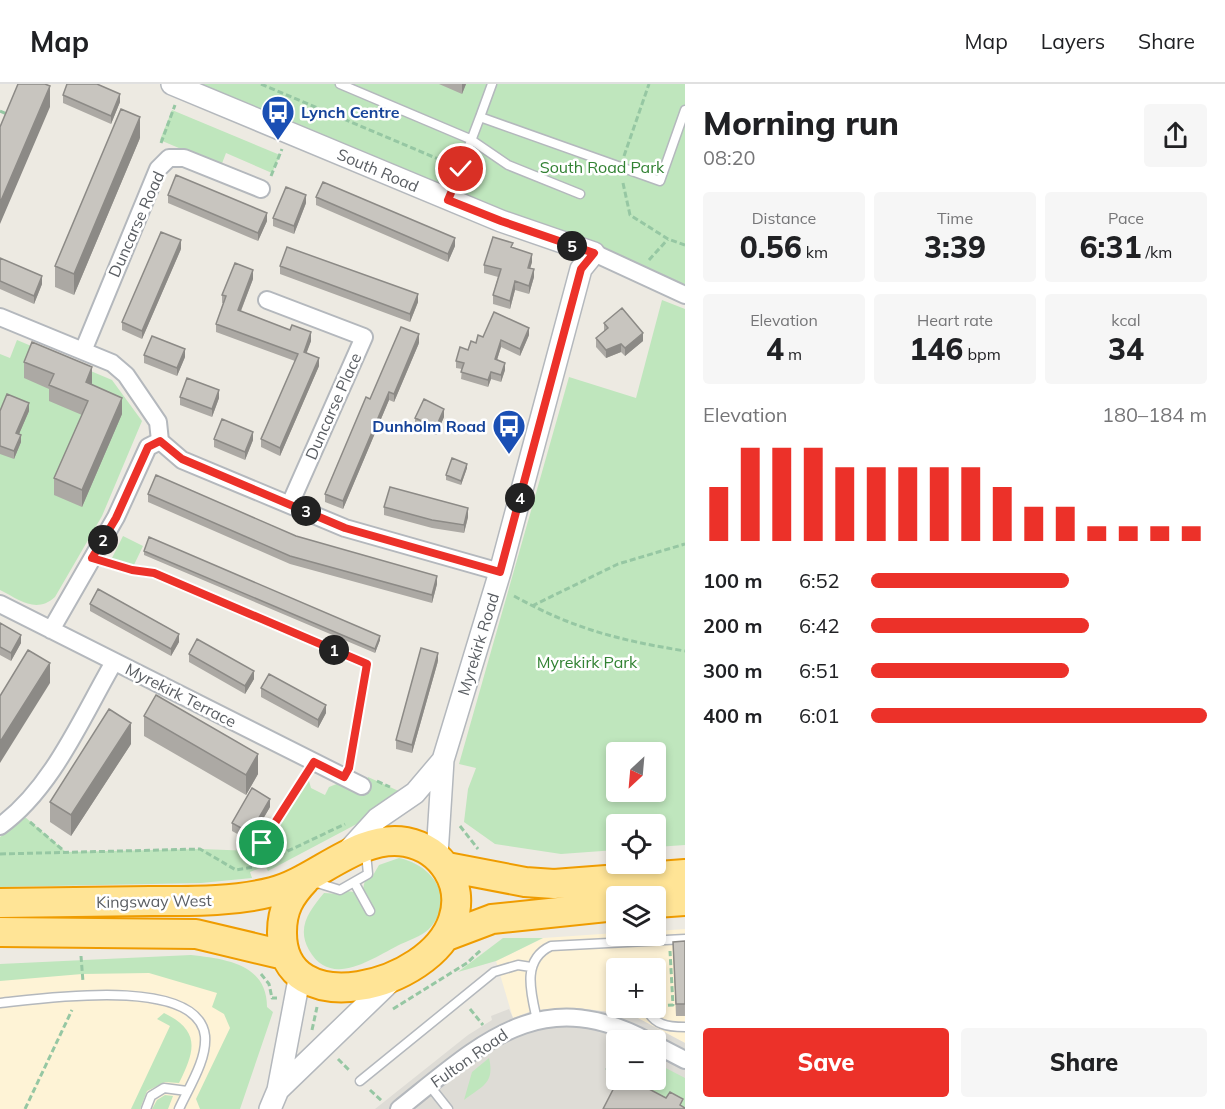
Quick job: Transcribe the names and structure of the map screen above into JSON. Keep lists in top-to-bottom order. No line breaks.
{"streets":{"highway":["Kingsway West"],"street":["South Road","Duncarse Road","Duncarse Place","Myrekirk Road","Myrekirk Terrace","Fulton Road"]},"crossings":[["South Road","Myrekirk Road"],["Myrekirk Road","Kingsway West"]],"parks":["South Road Park","Myrekirk Park"],"places":{"bus stop":["Lynch Centre","Dunholm Road"]},"north":"bottom left","page":{"header":"Map","nav":["Map","Layers","Share"],"heading":["Morning run","08:20"],"stats":[["Distance","0.56 km"],["Time","3:39"],["Pace","6:31 /km"],["Elevation","4 m"],["Heart rate","146 bpm"],["kcal","34"]],"pins":["5","4","3","2","1"],"chart":["Elevation","180–184 m"],"list":[{"name":"100 m","note":"6:52"},{"name":"200 m","note":"6:42"},{"name":"300 m","note":"6:51"},{"name":"400 m","note":"6:01"}],"map_buttons":["+","−"],"buttons":["Save","Share"]}}
